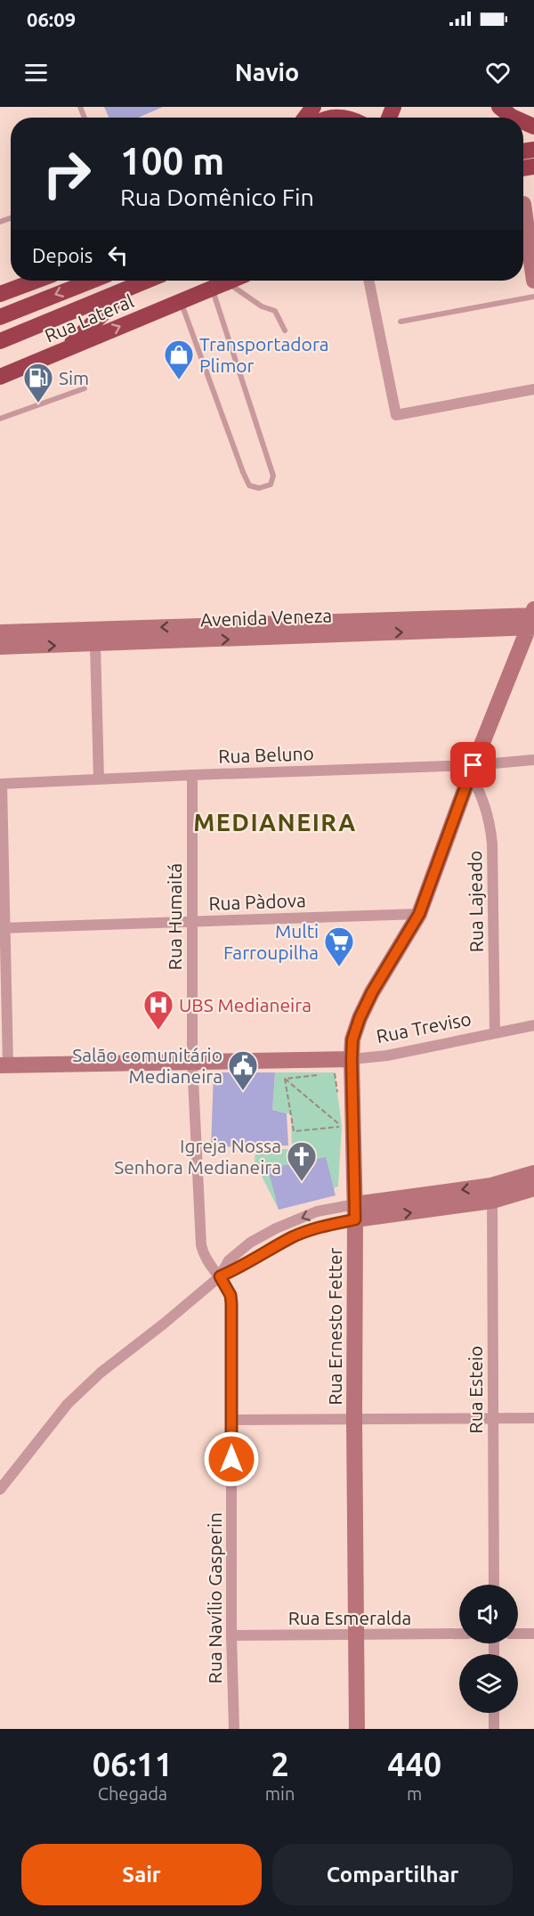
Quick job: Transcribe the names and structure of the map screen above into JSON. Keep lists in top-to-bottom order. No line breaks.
{"streets":{"highway":["Rua Lateral"],"main road":["Avenida Veneza","Rua Treviso","Rua Ernesto Fetter"],"street":["Rua Beluno","Rua Pàdova","Rua Lajeado","Rua Humaitá","Rua Esteio","Rua Navílio Gasperin","Rua Esmeralda"]},"crossings":[["Avenida Veneza","Rua Ernesto Fetter"],["Rua Beluno","Rua Lajeado"],["Rua Beluno","Rua Humaitá"],["Rua Beluno","Rua Ernesto Fetter"],["Rua Pàdova","Rua Humaitá"],["Rua Pàdova","Rua Ernesto Fetter"],["Rua Lajeado","Rua Treviso"],["Rua Lajeado","Rua Ernesto Fetter"],["Rua Humaitá","Rua Treviso"],["Rua Humaitá","Rua Navílio Gasperin"],["Rua Treviso","Rua Ernesto Fetter"],["Rua Ernesto Fetter","Rua Esmeralda"],["Rua Navílio Gasperin","Rua Esmeralda"]],"one_way":["Rua Lateral"],"districts":["MEDIANEIRA"],"places":{"shop":["Transportadora Plimor"],"fuel station":["Sim"],"supermarket":["Multi Farroupilha"],"hospital":["UBS Medianeira"],"public building":["Salão comunitário Medianeira"],"church":["Igreja Nossa Senhora Medianeira"]},"page":{"status":"06:09","header":"Navio","turn":["100 m","Rua Domênico Fin"],"then":"Depois","eta":["06:11","Chegada","2","min","440","m"],"buttons":["Sair","Compartilhar"]}}
